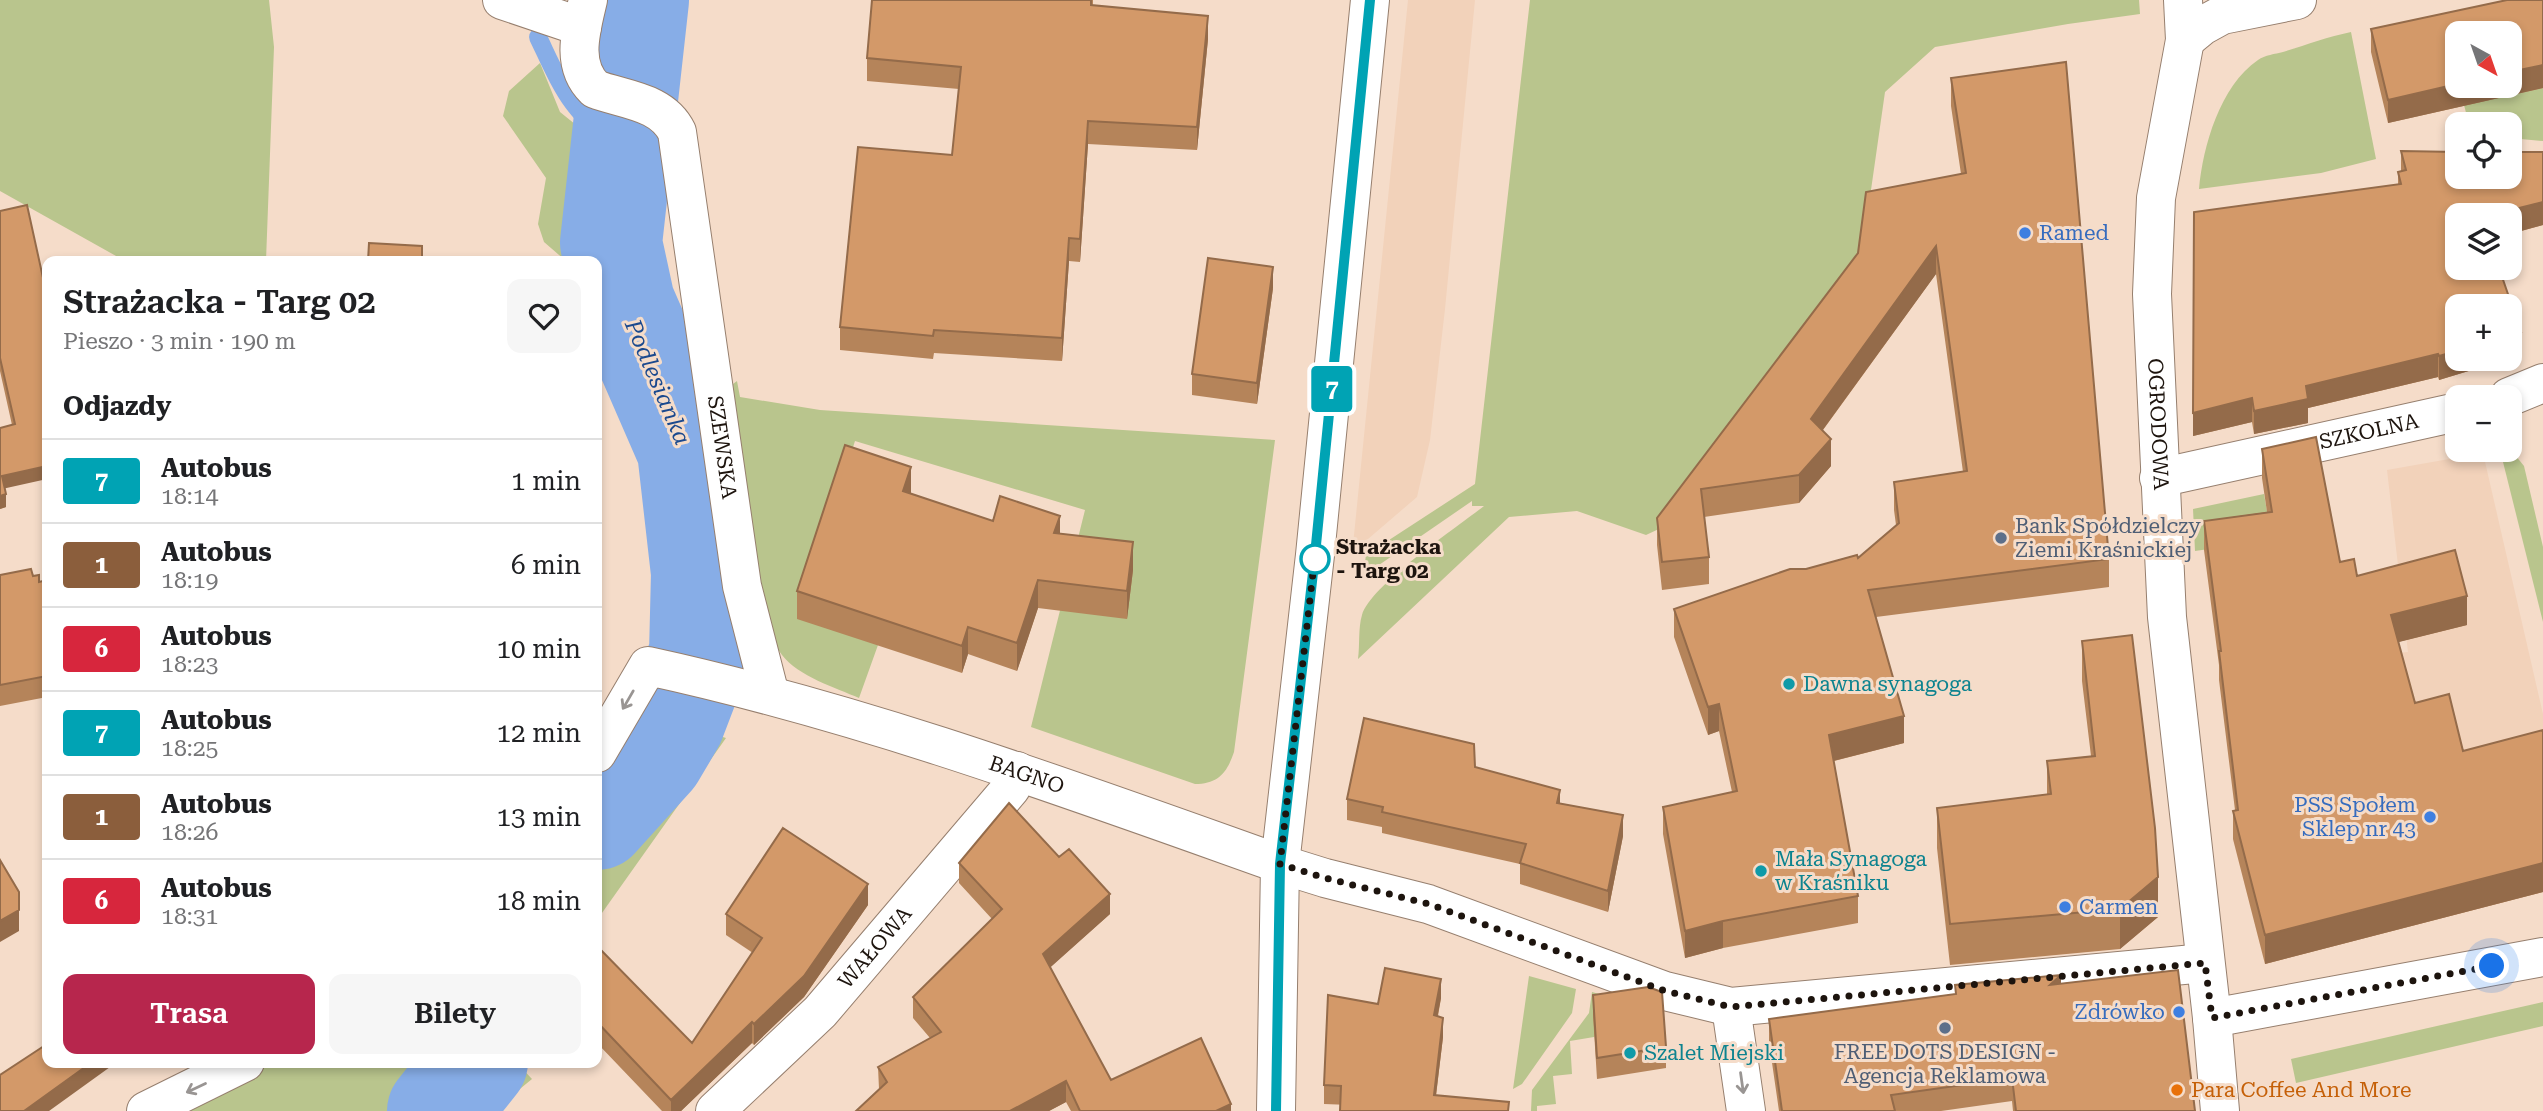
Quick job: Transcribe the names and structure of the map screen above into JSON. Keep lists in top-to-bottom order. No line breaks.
{"streets":{"street":["OGRODOWA","SZKOLNA","SZEWSKA","BAGNO","WAŁOWA"]},"crossings":[["OGRODOWA","SZKOLNA"],["OGRODOWA","BAGNO"],["SZEWSKA","BAGNO"],["BAGNO","WAŁOWA"]],"water":["Podlesianka"],"places":["Ramed","Bank Spółdzielczy Ziemi Kraśnickiej","Strażacka - Targ 02","Dawna synagoga","PSS Społem Sklep nr 43","Mała Synagoga w Kraśniku","Carmen","Zdrówko","FREE DOTS DESIGN - Agencja Reklamowa","Szalet Miejski","Para Coffee And More"],"lines":["bus line 7"],"north":"bottom right","page":{"on_map":"7","map_buttons":["+","−"],"heading":[["Strażacka - Targ 02","Pieszo · 3 min · 190 m"],"Odjazdy"],"list":[{"mark":"7","name":"Autobus","note":"18:14","value":"1 min"},{"mark":"1","name":"Autobus","note":"18:19","value":"6 min"},{"mark":"6","name":"Autobus","note":"18:23","value":"10 min"},{"mark":"7","name":"Autobus","note":"18:25","value":"12 min"},{"mark":"1","name":"Autobus","note":"18:26","value":"13 min"},{"mark":"6","name":"Autobus","note":"18:31","value":"18 min"}],"buttons":["Trasa","Bilety"]}}
